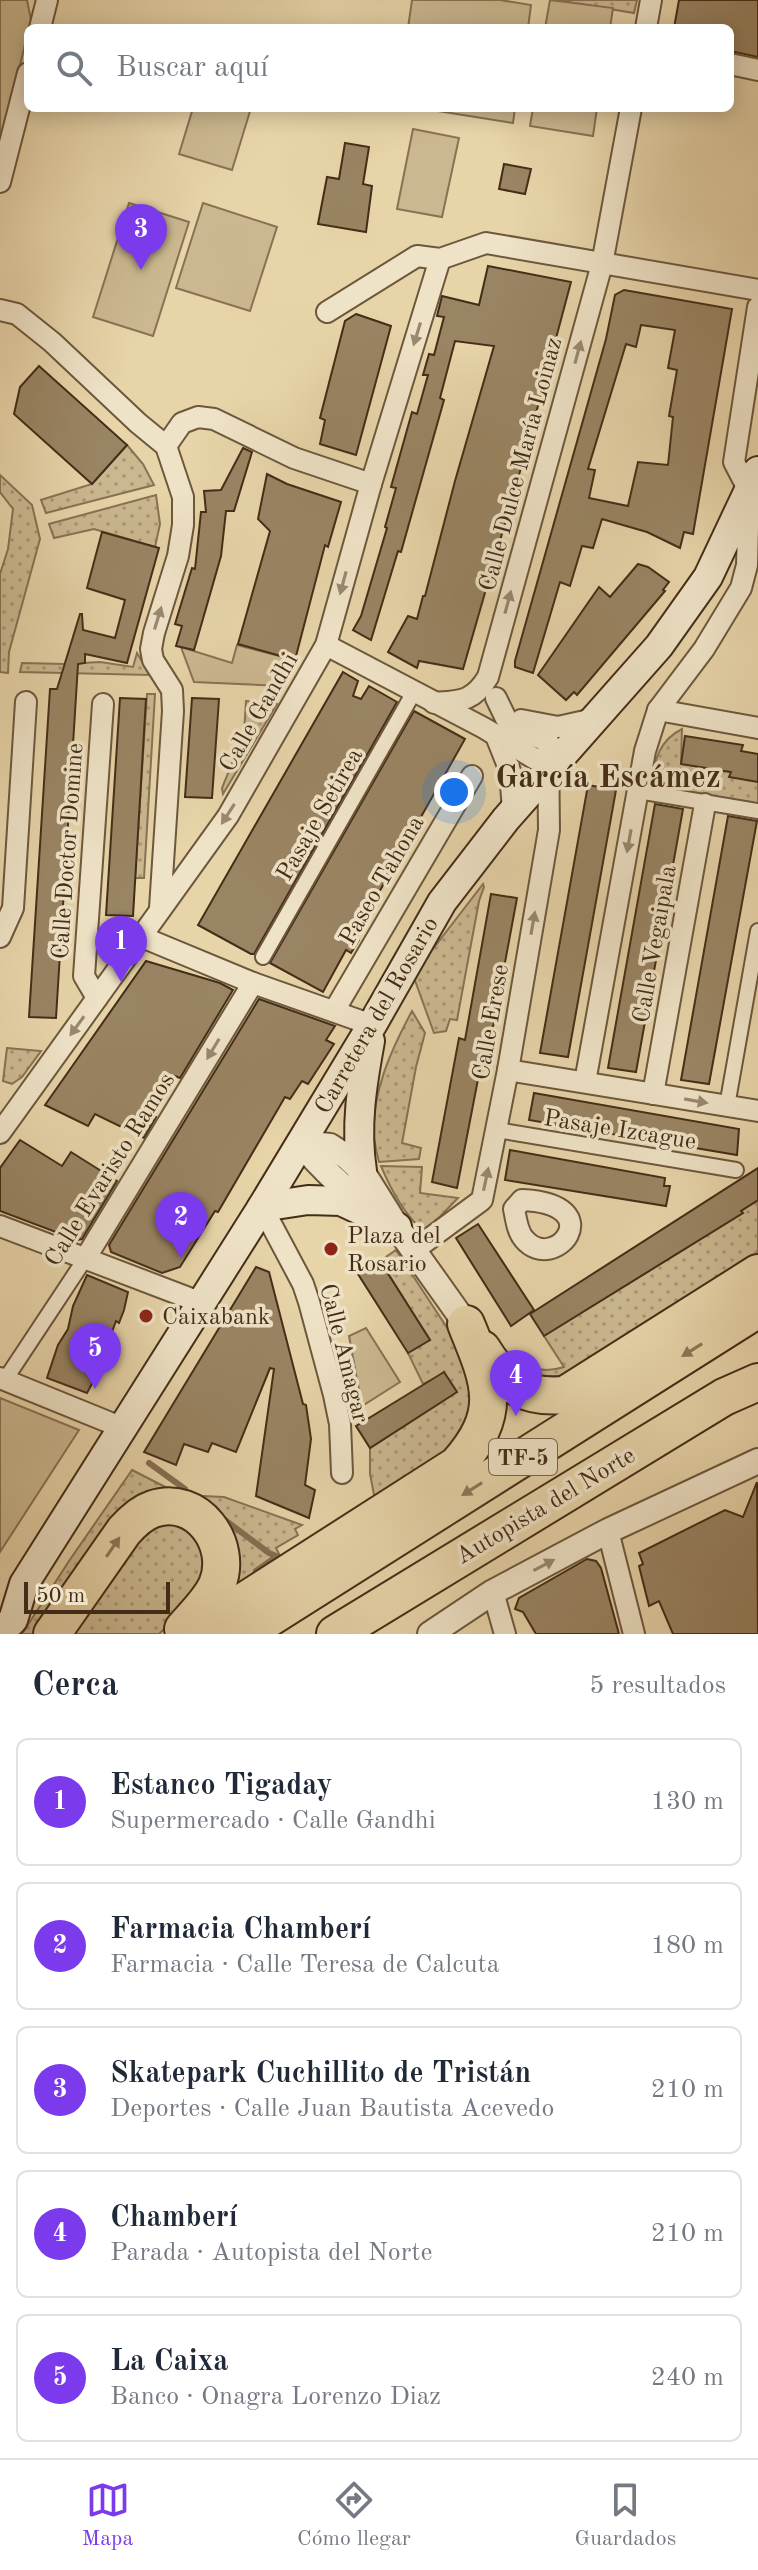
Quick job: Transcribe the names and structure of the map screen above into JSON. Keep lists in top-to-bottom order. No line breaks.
{"streets":{"highway":["TF-5","Autopista del Norte"],"main road":["Carretera del Rosario"],"street":["Calle Dulce María Loinaz","Calle Gandhi","Pasaje Setirea","Calle Doctor Domine","Paseo Tahona","Calle Vegaipala","Calle Erese","Pasaje Izcague","Calle Evaristo Ramos","Calle Amagar"]},"crossings":[["Calle Gandhi","Calle Doctor Domine"],["Carretera del Rosario","Calle Erese"],["Carretera del Rosario","Calle Amagar"],["Calle Erese","Pasaje Izcague"]],"one_way":["Calle Dulce María Loinaz","Calle Gandhi","Calle Evaristo Ramos"],"districts":["García Escámez"],"places":["Plaza del Rosario","Caixabank"],"scale_bar":"50 m","page":{"search":"Buscar aquí","pins":["3","1","2","5","4"],"scale":"50 m","heading":["Cerca","5 resultados"],"list":[{"mark":"1","name":"Estanco Tigaday","note":"Supermercado · Calle Gandhi","value":"130 m"},{"mark":"2","name":"Farmacia Chamberí","note":"Farmacia · Calle Teresa de Calcuta","value":"180 m"},{"mark":"3","name":"Skatepark Cuchillito de Tristán","note":"Deportes · Calle Juan Bautista Acevedo","value":"210 m"},{"mark":"4","name":"Chamberí","note":"Parada · Autopista del Norte","value":"210 m"},{"mark":"5","name":"La Caixa","note":"Banco · Onagra Lorenzo Diaz","value":"240 m"}],"nav":["Mapa","Cómo llegar","Guardados"]}}
